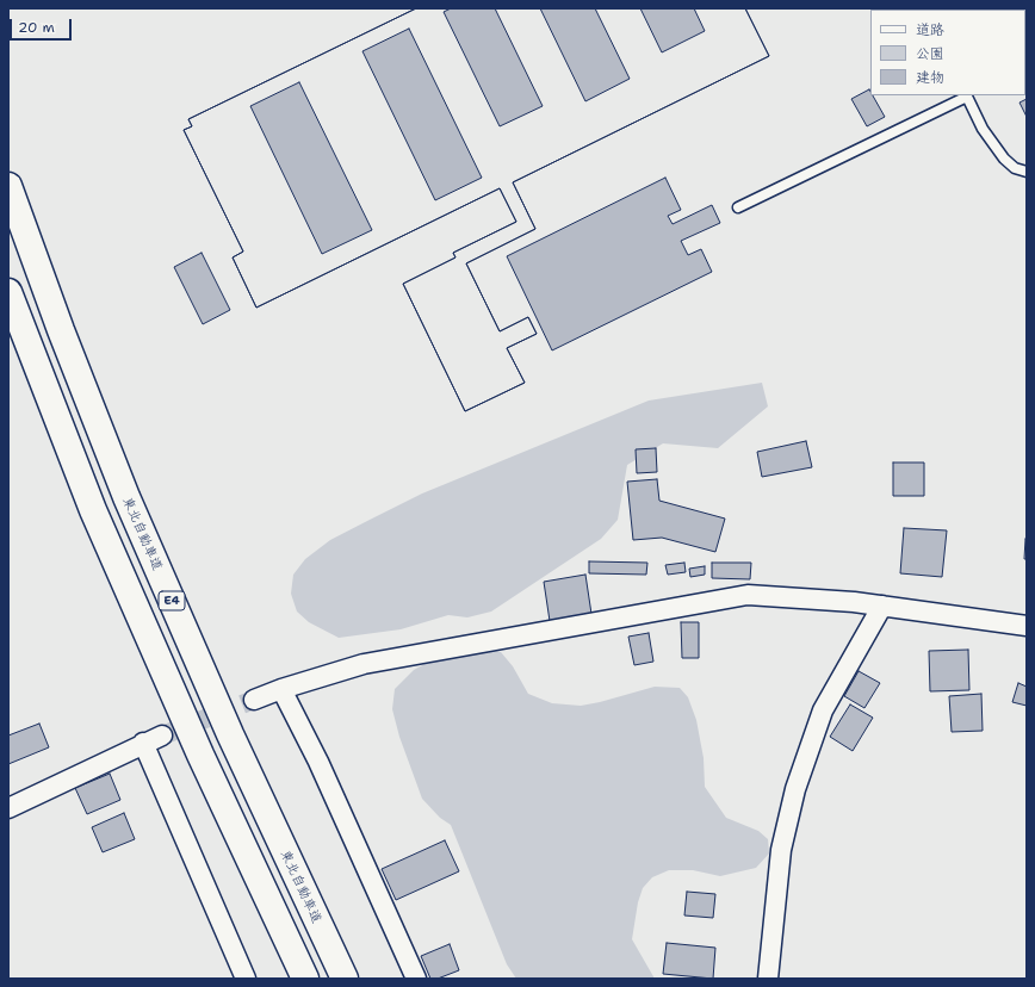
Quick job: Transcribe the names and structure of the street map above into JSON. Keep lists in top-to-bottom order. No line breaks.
{"streets":{"highway":["東北自動車道","E4"]},"legend":["道路","公園","建物"],"scale_bar":"20 m"}
